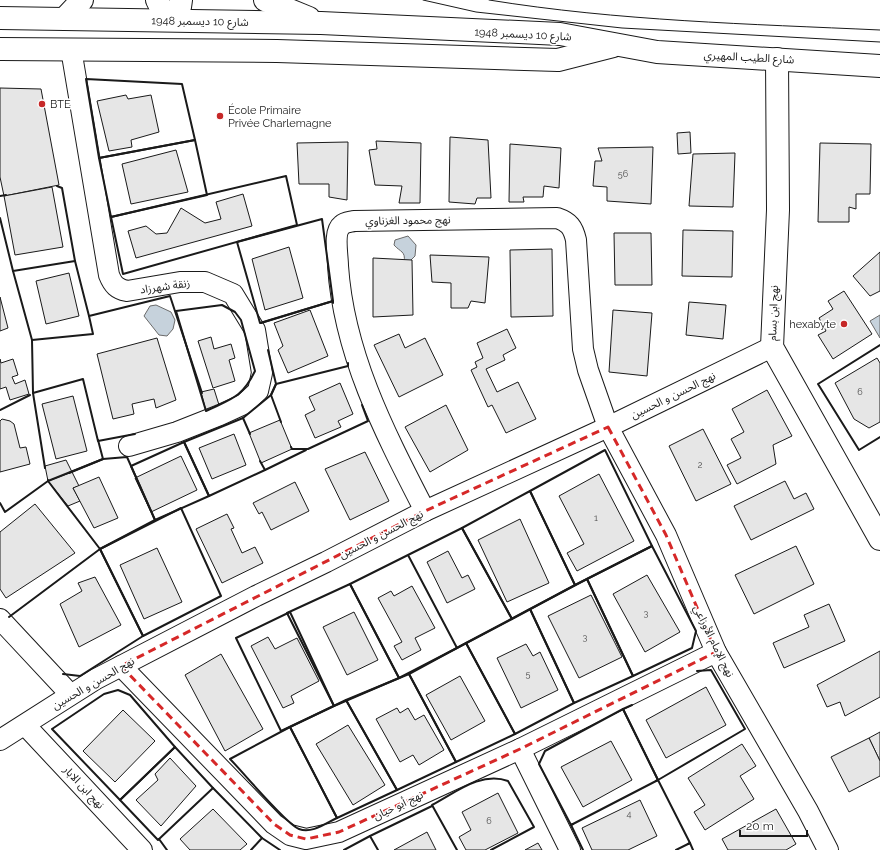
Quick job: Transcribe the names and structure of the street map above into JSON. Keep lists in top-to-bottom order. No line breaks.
{"streets":{"main road":["شارع 10 ديسمبر 1948","شارع الطيب المهيري","نهج ابن بسام"],"street":["نهج محمود الغزناوي","زنقة شهرزاد","نهج الحسن و الحسين","نهج الإمام الأوزاعي","نهج ابن الابار","نهج أبو حيان"]},"crossings":[["شارع 10 ديسمبر 1948","شارع الطيب المهيري"],["شارع 10 ديسمبر 1948","زنقة شهرزاد"],["شارع الطيب المهيري","نهج ابن بسام"],["نهج محمود الغزناوي","نهج الحسن و الحسين"],["نهج محمود الغزناوي","نهج الإمام الأوزاعي"],["نهج ابن بسام","نهج الحسن و الحسين"],["نهج الحسن و الحسين","نهج الإمام الأوزاعي"],["نهج الحسن و الحسين","نهج ابن الابار"],["نهج الحسن و الحسين","نهج أبو حيان"],["نهج الإمام الأوزاعي","نهج أبو حيان"]],"places":["BTE","École Primaire Privée Charlemagne","hexabyte"],"house_numbers":["56","6","2","1","3","3","5","4","6"],"scale_bar":"20 m"}
